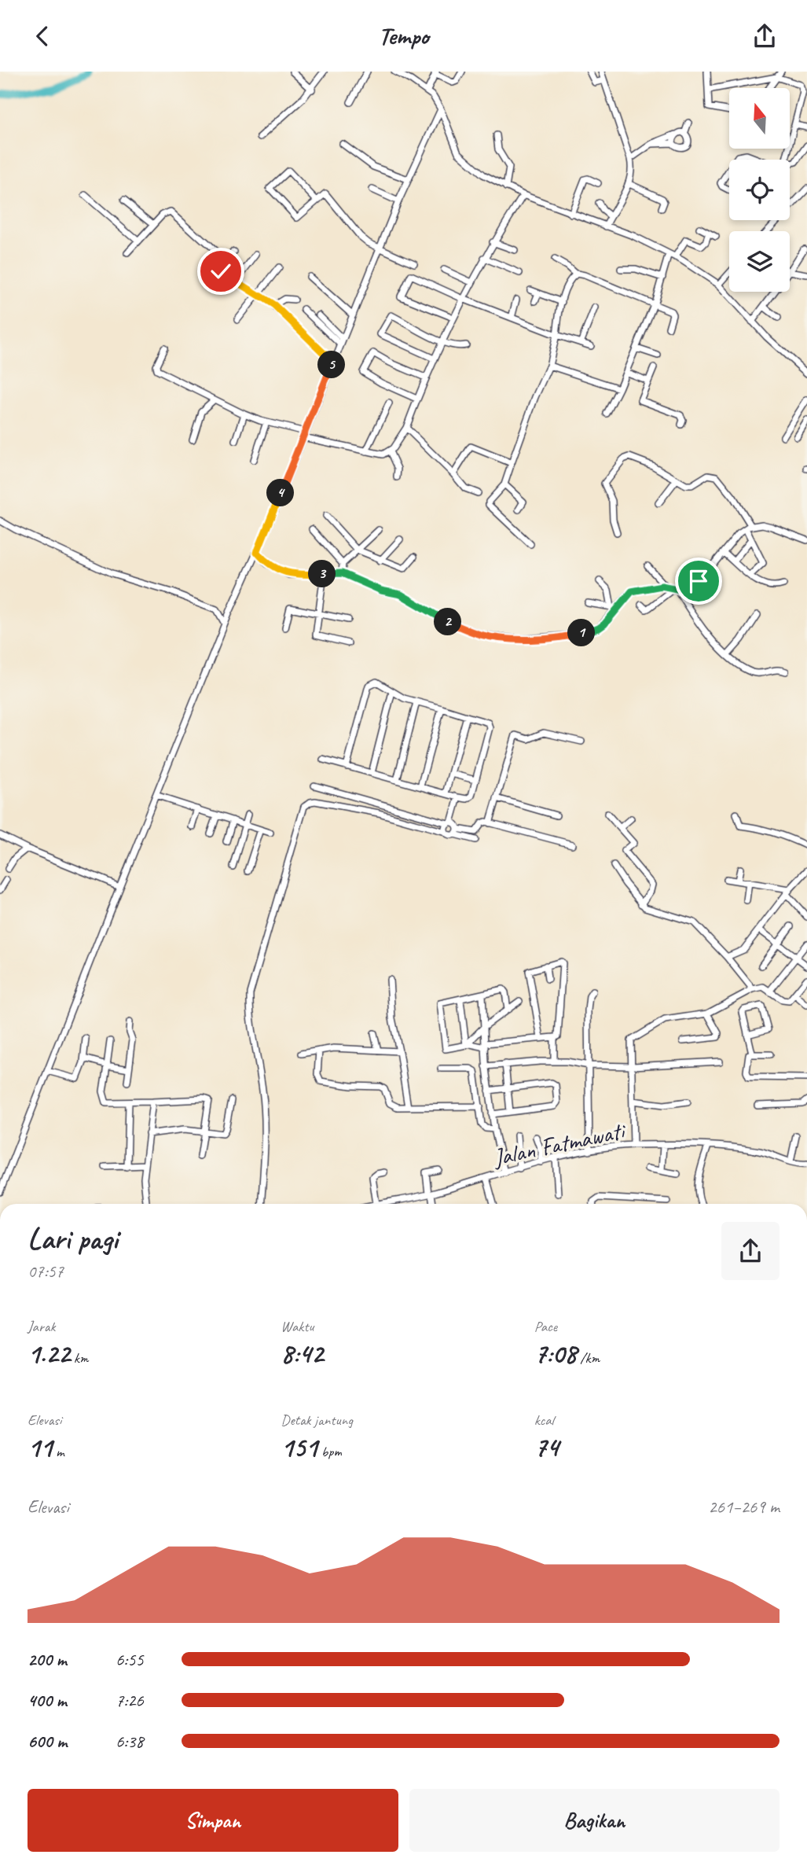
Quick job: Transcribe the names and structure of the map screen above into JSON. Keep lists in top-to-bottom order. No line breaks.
{"streets":{"street":["Jalan Fatmawati"]},"north":"top","page":{"header":"Tempo","pins":["5","4","3","2","1"],"heading":["Lari pagi","07:57"],"stats":[["Jarak","1.22 km"],["Waktu","8:42"],["Pace","7:08 /km"],["Elevasi","11 m"],["Detak jantung","151 bpm"],["kcal","74"]],"chart":["Elevasi","261–269 m"],"list":[{"name":"200 m","note":"6:55"},{"name":"400 m","note":"7:26"},{"name":"600 m","note":"6:38"}],"buttons":["Simpan","Bagikan"]}}
